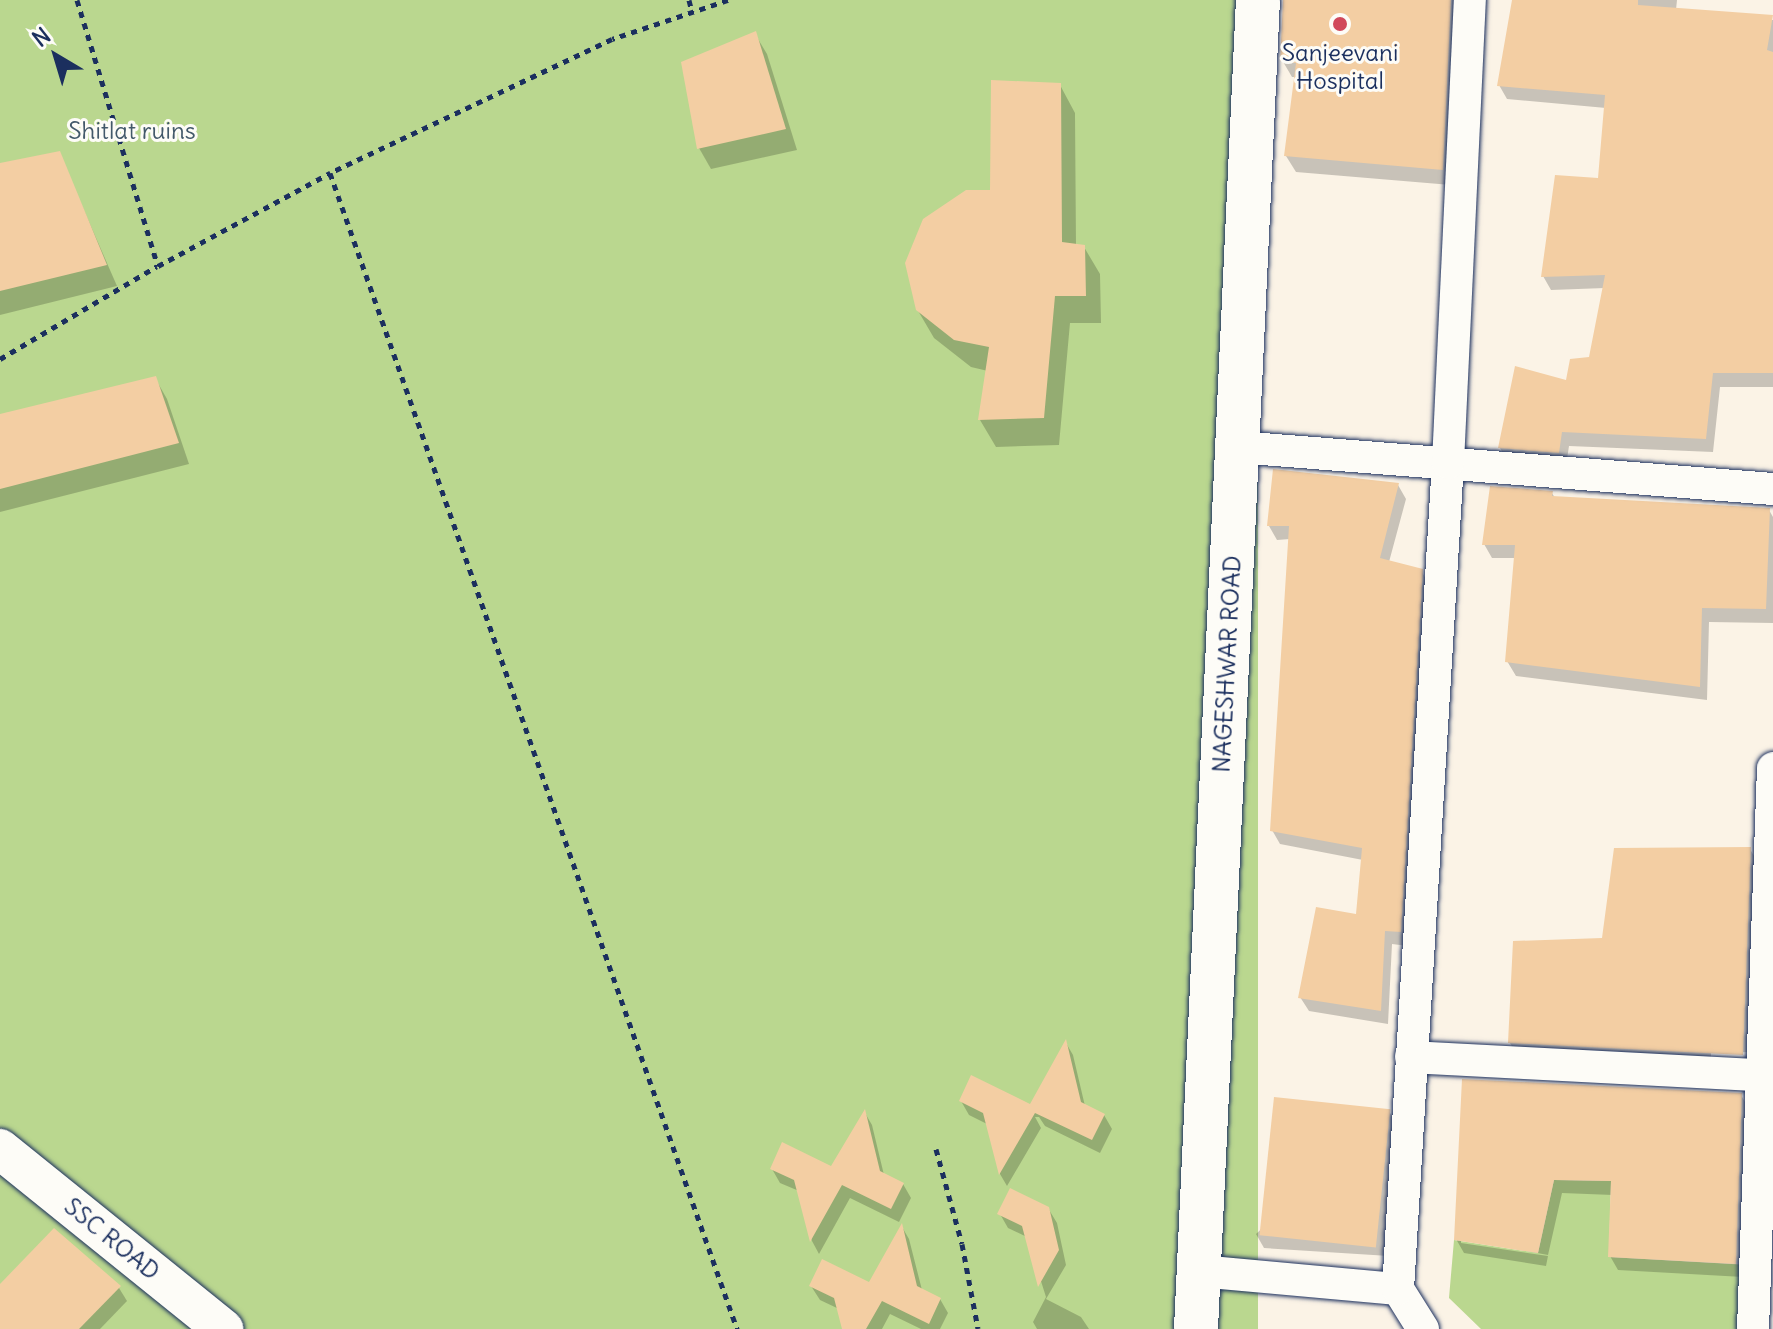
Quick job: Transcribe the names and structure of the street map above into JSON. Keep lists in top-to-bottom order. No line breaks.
{"streets":{"main road":["NAGESHWAR ROAD"],"street":["SSC ROAD"]},"parks":["Shitlat ruins"],"places":["Sanjeevani Hospital"],"north":"top left"}
